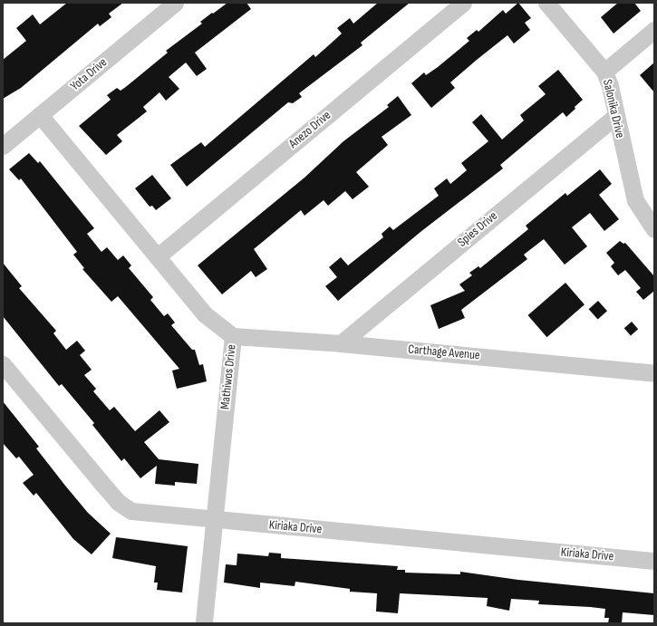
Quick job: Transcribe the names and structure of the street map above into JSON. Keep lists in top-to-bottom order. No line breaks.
{"streets":{"street":["Yota Drive","Salonika Drive","Anezo Drive","Spies Drive","Carthage Avenue","Mathiwos Drive","Kiriaka Drive"]},"crossings":[["Yota Drive","Mathiwos Drive"],["Salonika Drive","Spies Drive"],["Anezo Drive","Mathiwos Drive"],["Spies Drive","Carthage Avenue"],["Carthage Avenue","Mathiwos Drive"],["Mathiwos Drive","Kiriaka Drive"]]}
